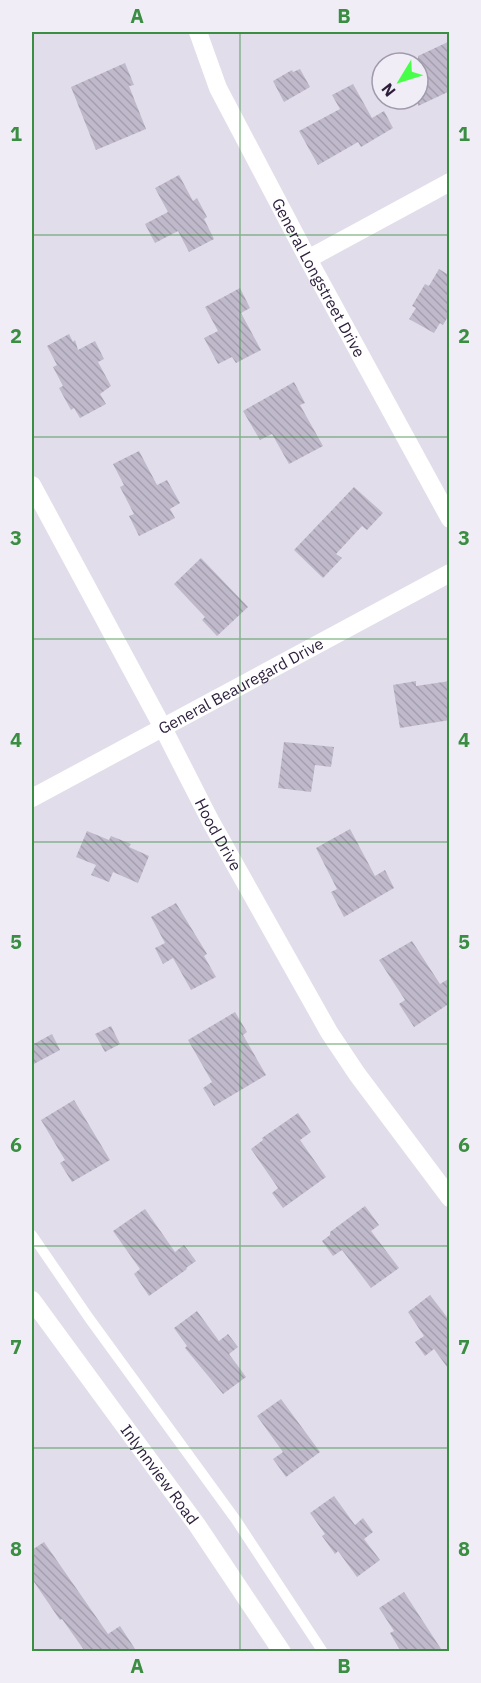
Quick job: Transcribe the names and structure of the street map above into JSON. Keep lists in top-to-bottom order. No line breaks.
{"streets":{"street":["General Longstreet Drive","General Beauregard Drive","Hood Drive","Inlynnview Road"]},"crossings":[["General Beauregard Drive","Hood Drive"]],"north":"bottom left","grid":{"columns":["A","B"],"rows":["1","2","3","4","5","6","7","8"]}}
